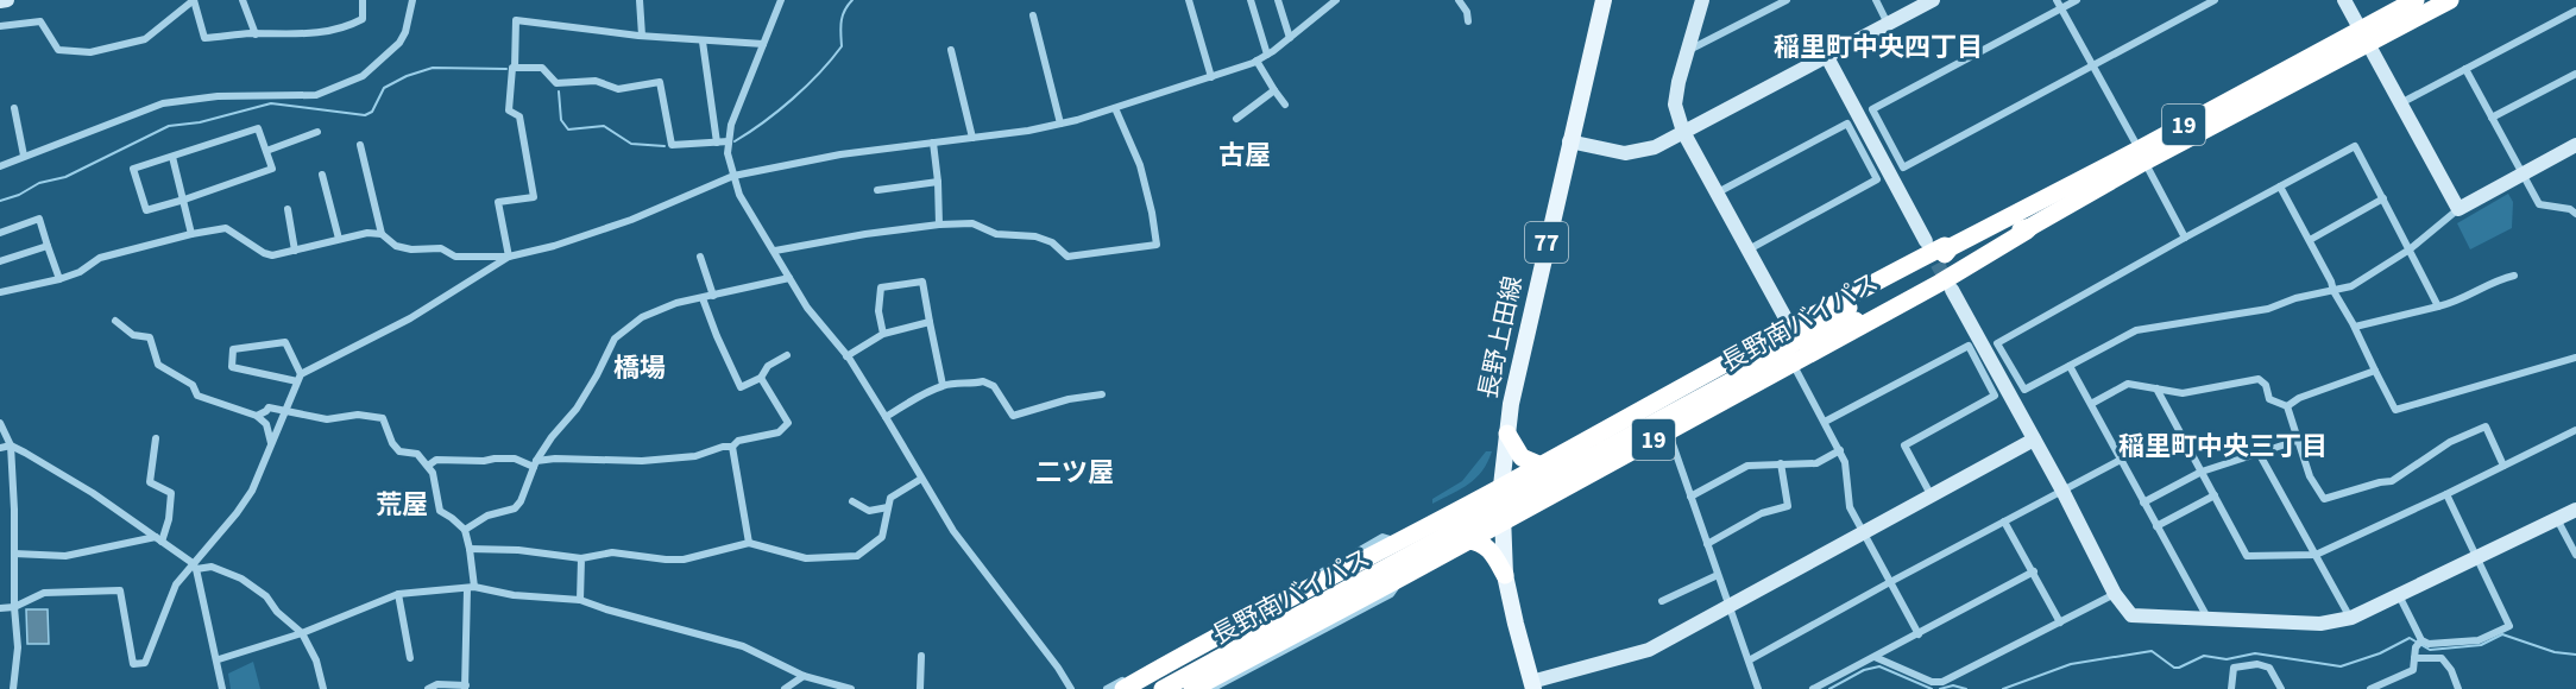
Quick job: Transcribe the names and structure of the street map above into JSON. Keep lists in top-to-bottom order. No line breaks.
{"streets":{"highway":["19","長野南バイパス"],"main road":["77","長野上田線"]},"crossings":[["19","長野南バイパス"],["19","長野上田線"]],"districts":["稲里町中央四丁目","古屋","橋場","稲里町中央三丁目","二ツ屋","荒屋"]}
